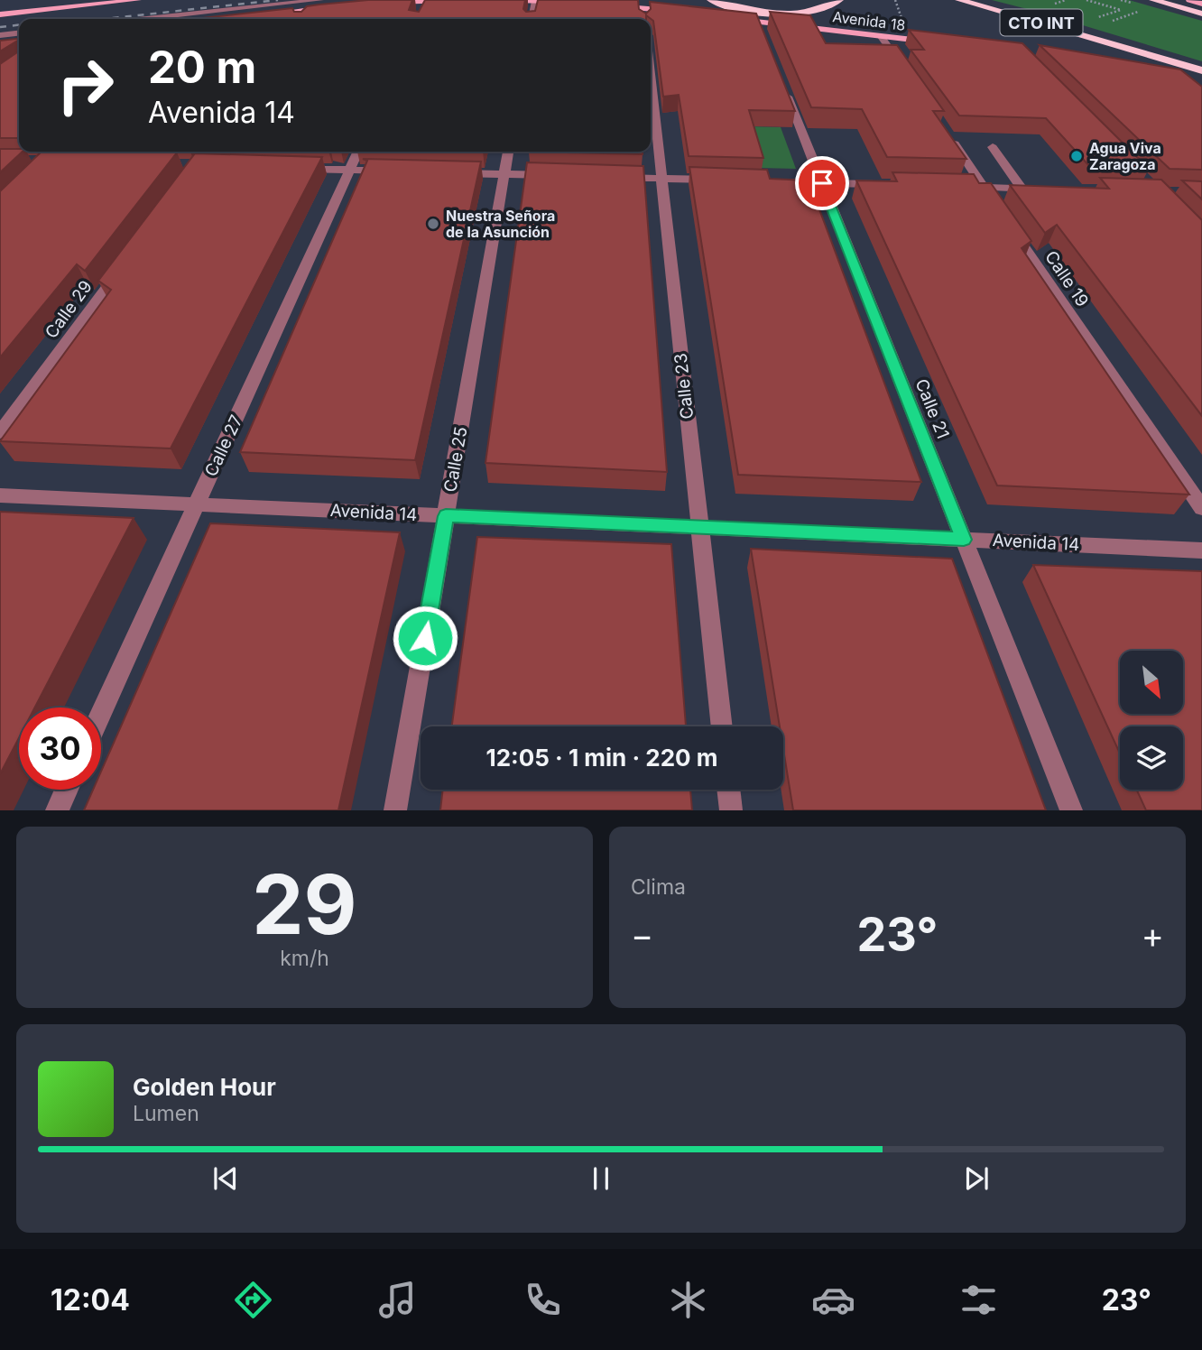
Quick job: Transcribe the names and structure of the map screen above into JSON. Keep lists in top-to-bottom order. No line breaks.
{"streets":{"highway":["CTO INT"],"main road":["Avenida 18"],"street":["Calle 19","Calle 29","Calle 23","Calle 21","Calle 27","Calle 25","Avenida 14"]},"crossings":[["Calle 23","Avenida 14"],["Calle 21","Avenida 14"],["Calle 27","Avenida 14"],["Calle 25","Avenida 14"]],"places":["Agua Viva Zaragoza","Nuestra Señora de la Asunción"],"north":"bottom right","page":{"turn":["20 m","Avenida 14"],"limit":"30","trip":"12:05 · 1 min · 220 m","tile":[["29","km/h"],"Clima"],"heat":["−","23°","+"],"song":["Golden Hour","Lumen"],"tabs":["12:04","23°"]}}
